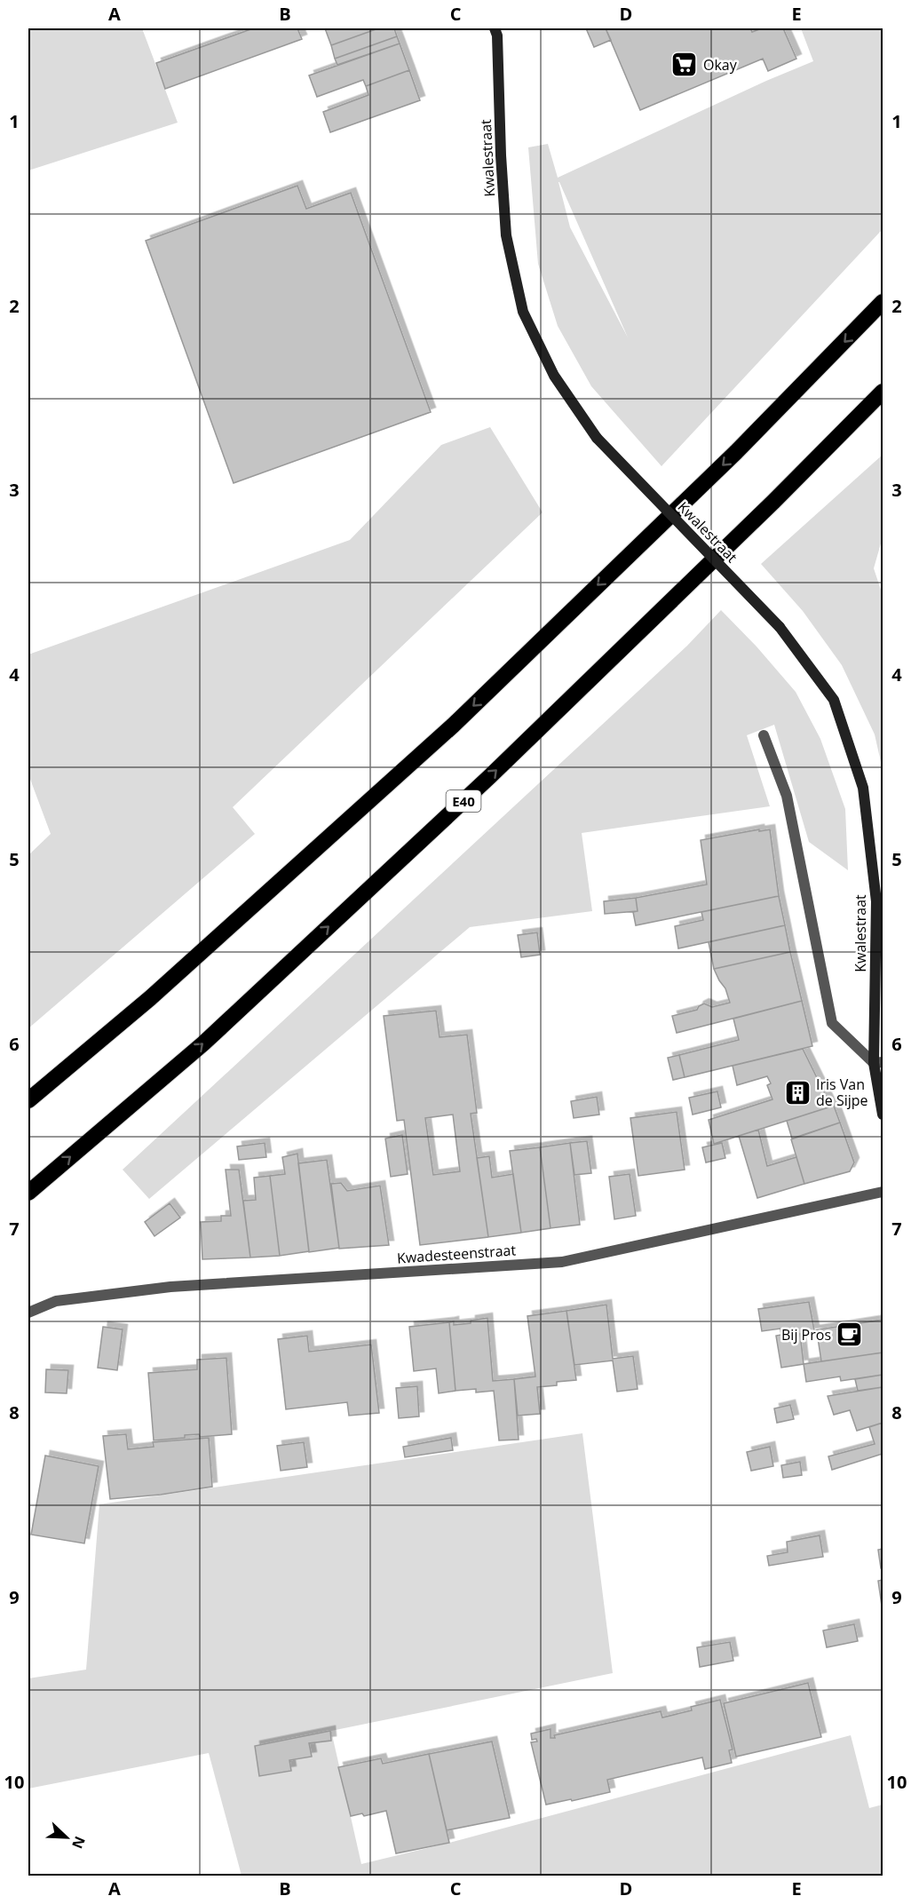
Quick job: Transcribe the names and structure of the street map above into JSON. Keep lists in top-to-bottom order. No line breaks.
{"streets":{"highway":["E40"],"street":["Kwalestraat","Kwadesteenstraat"]},"places":{"supermarket":["Okay"],"building":["Iris Van de Sijpe"],"cafe":["Bij Pros"]},"north":"bottom right","grid":{"columns":["A","B","C","D","E"],"rows":["1","2","3","4","5","6","7","8","9","10"]}}
